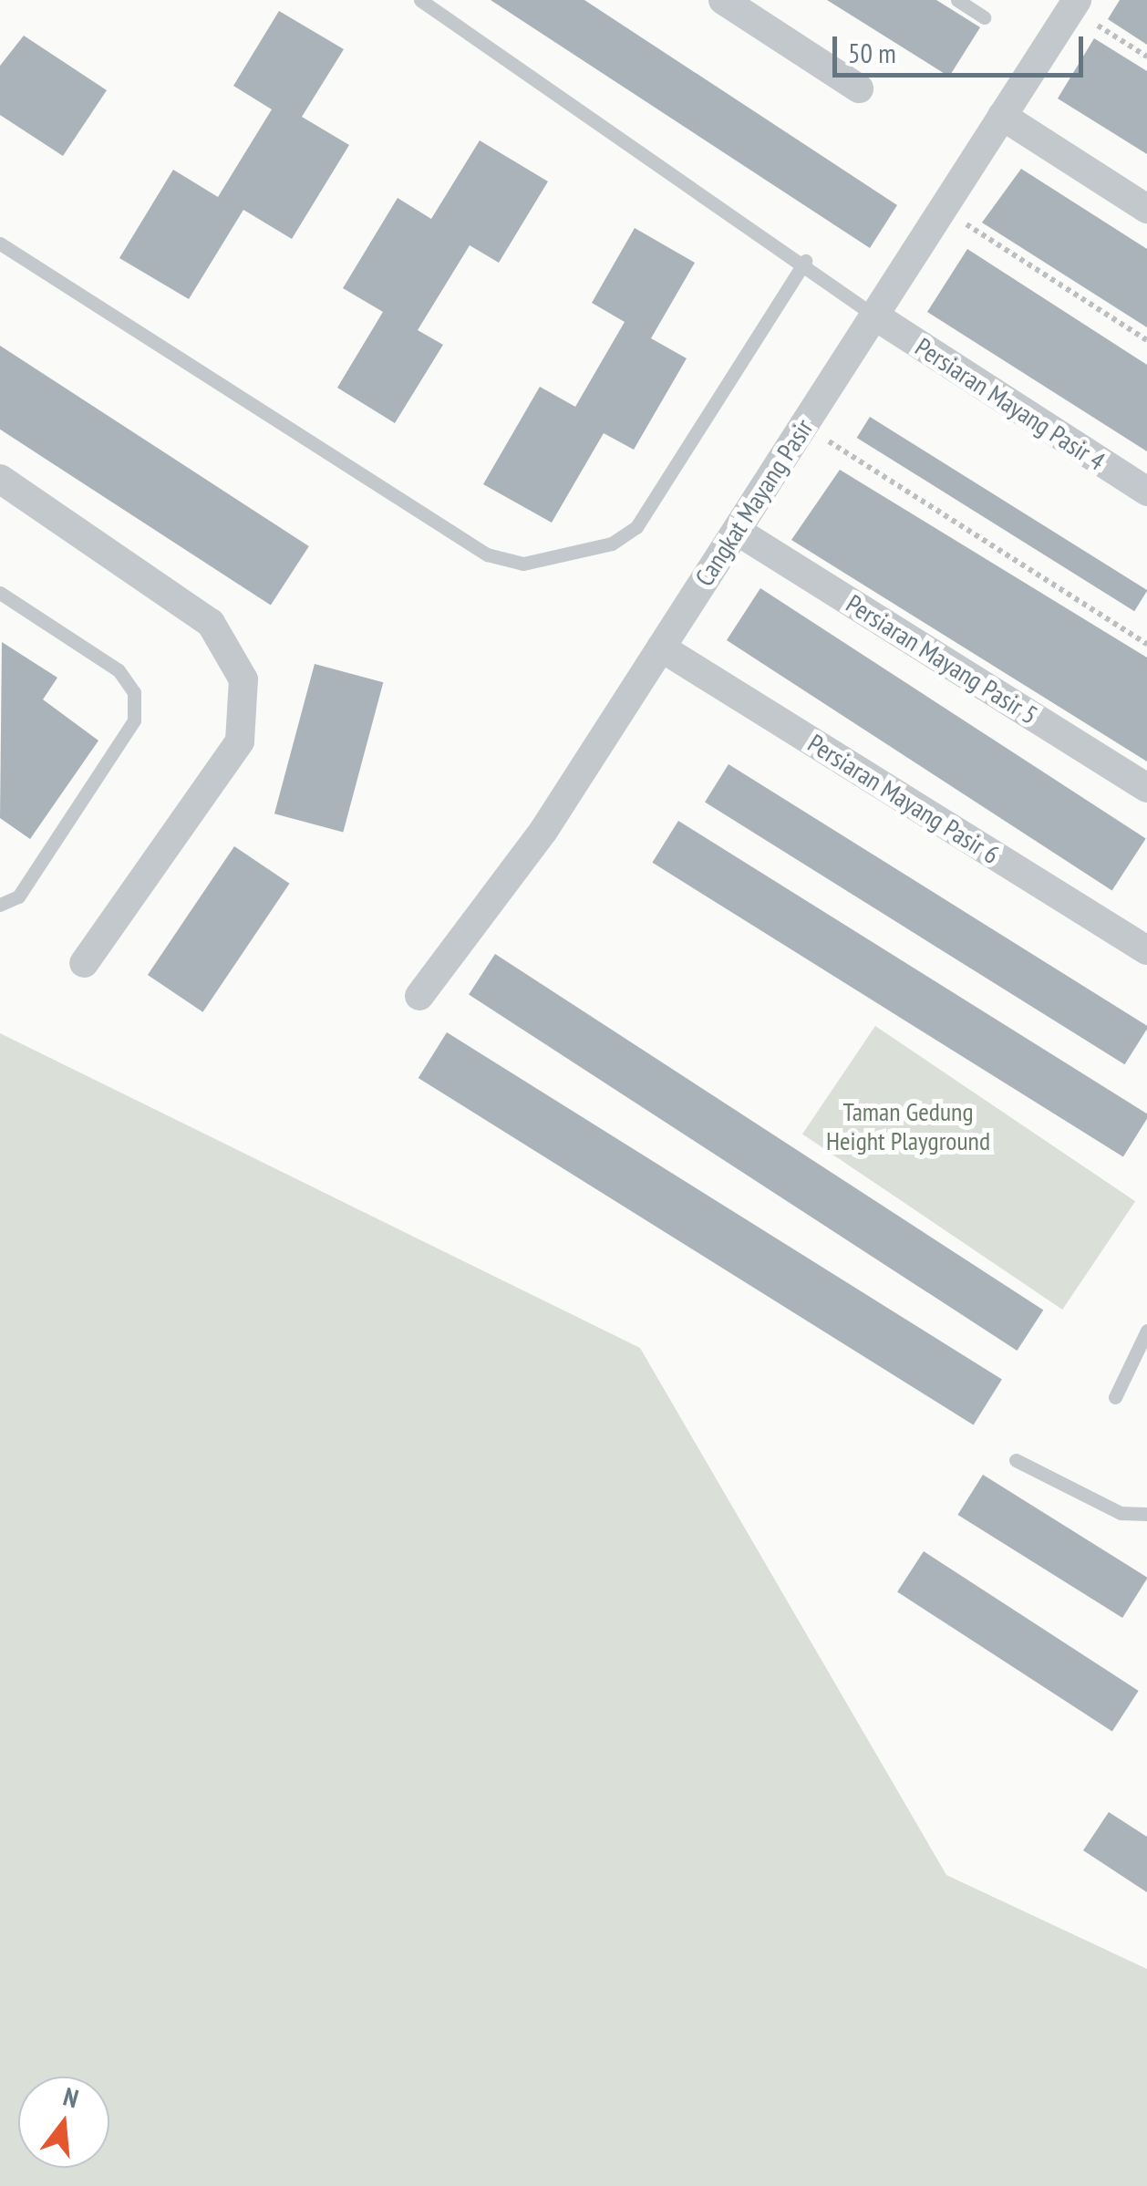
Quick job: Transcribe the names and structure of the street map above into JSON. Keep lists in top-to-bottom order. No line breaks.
{"streets":{"street":["Persiaran Mayang Pasir 4","Cangkat Mayang Pasir","Persiaran Mayang Pasir 5","Persiaran Mayang Pasir 6"]},"crossings":[["Persiaran Mayang Pasir 4","Cangkat Mayang Pasir"],["Cangkat Mayang Pasir","Persiaran Mayang Pasir 5"],["Cangkat Mayang Pasir","Persiaran Mayang Pasir 6"]],"parks":["Taman Gedung Height Playground"],"scale_bar":"50 m","north":"top"}
